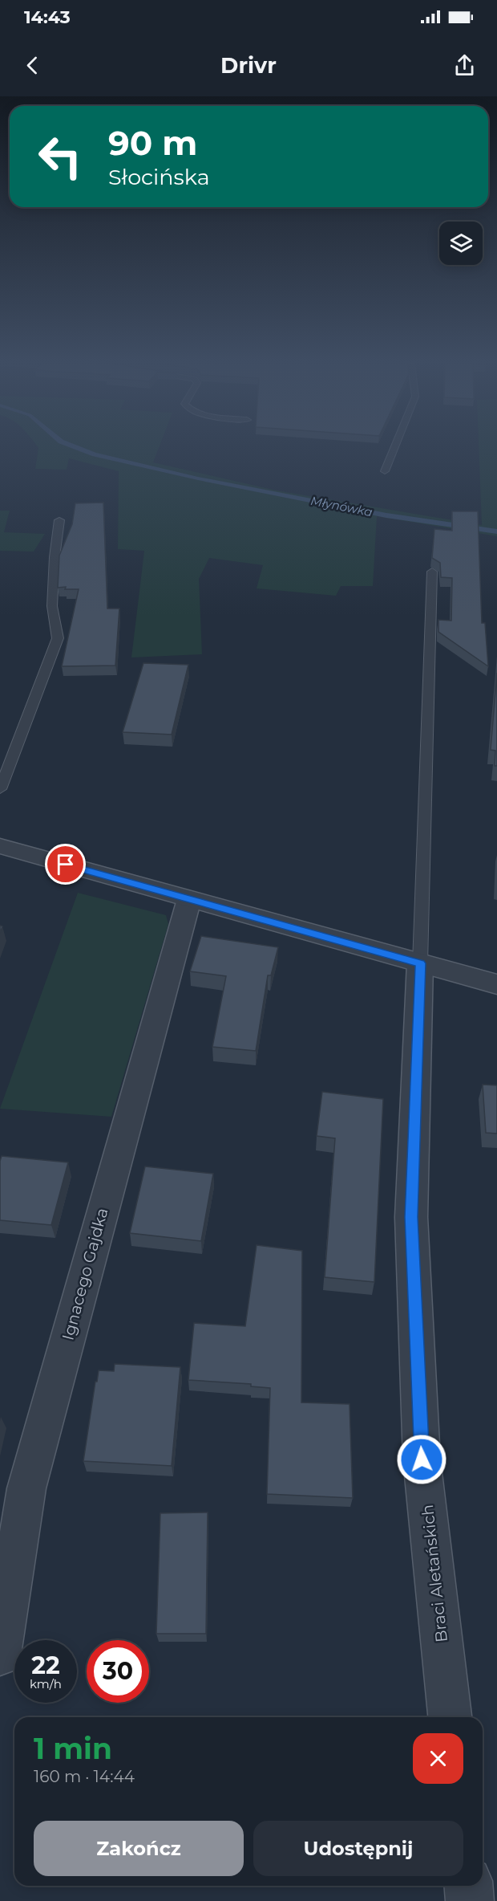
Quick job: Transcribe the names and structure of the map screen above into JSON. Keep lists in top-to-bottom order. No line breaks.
{"streets":{"street":["Ignacego Gajdka","Braci Aletańskich"]},"water":["Młynówka"],"page":{"status":"14:43","header":"Drivr","turn":["90 m","Słocińska"],"speed":"22 km/h","limit":"30","heading":["1 min","160 m · 14:44"],"buttons":["Zakończ","Udostępnij"]}}
